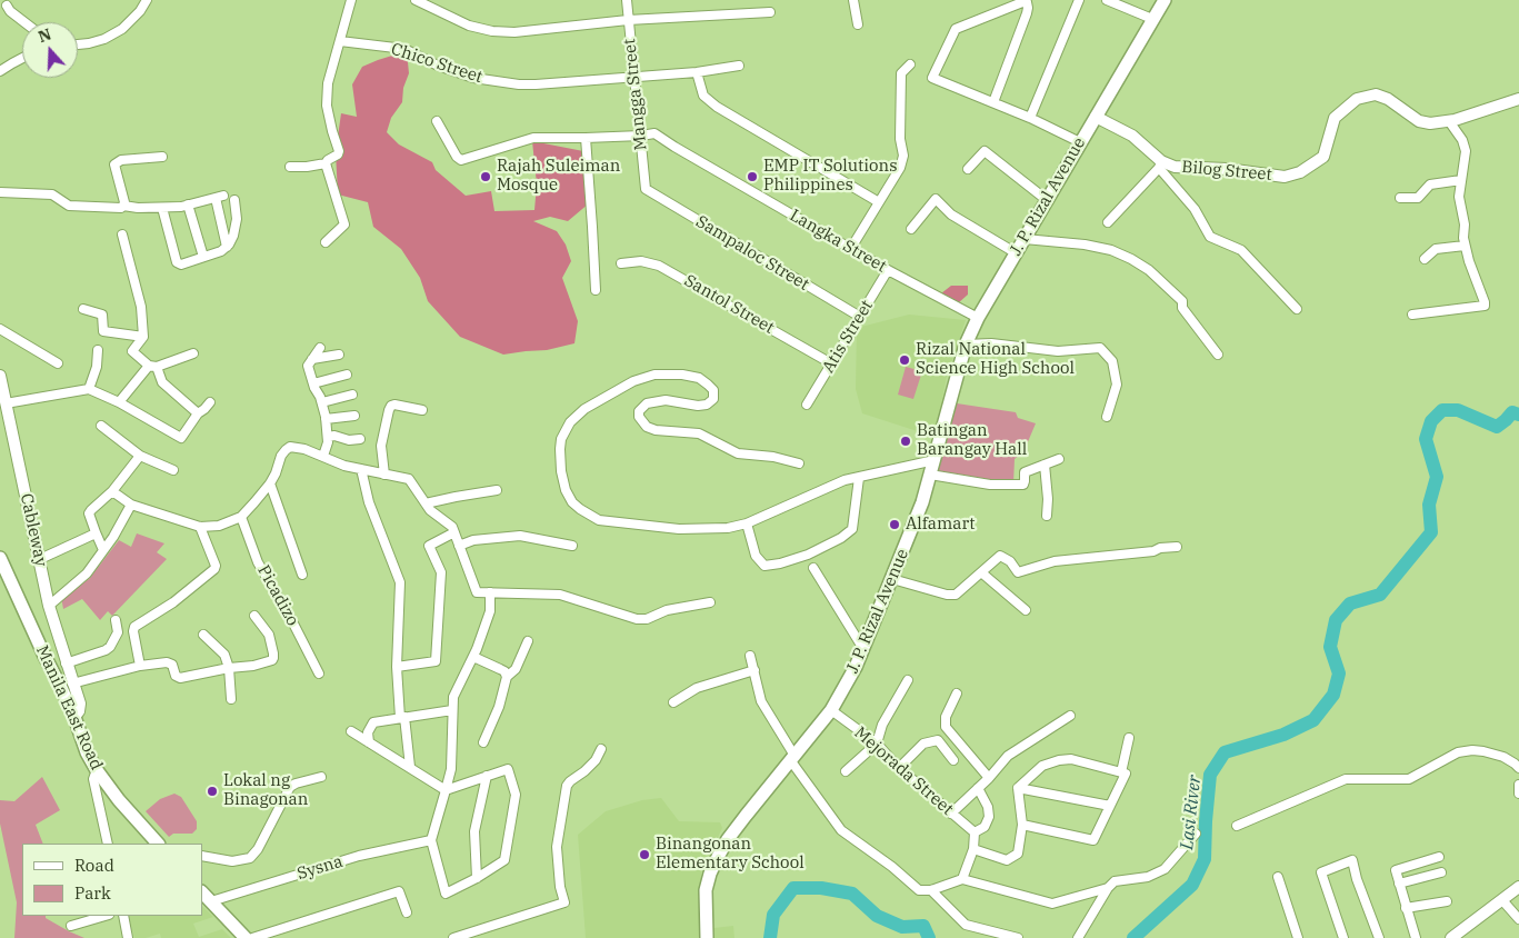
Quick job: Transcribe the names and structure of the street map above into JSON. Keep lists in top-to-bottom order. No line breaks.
{"streets":{"main road":["J. P. Rizal Avenue","Manila East Road"],"street":["Chico Street","Mangga Street","Bilog Street","Langka Street","Sampaloc Street","Santol Street","Atis Street","Cableway","Picadizo","Mejorada Street","Sysna"]},"crossings":[["Chico Street","Mangga Street"],["Mangga Street","Langka Street"],["Mangga Street","Sampaloc Street"],["Bilog Street","J. P. Rizal Avenue"],["J. P. Rizal Avenue","Langka Street"],["J. P. Rizal Avenue","Mejorada Street"],["Langka Street","Atis Street"],["Sampaloc Street","Atis Street"],["Santol Street","Atis Street"],["Cableway","Manila East Road"]],"water":["Lasi River"],"places":["Rajah Suleiman Mosque","EMP IT Solutions Philippines","Rizal National Science High School","Batingan Barangay Hall","Alfamart","Lokal ng Binagonan","Binangonan Elementary School"],"legend":["Road","Park"],"north":"top"}
